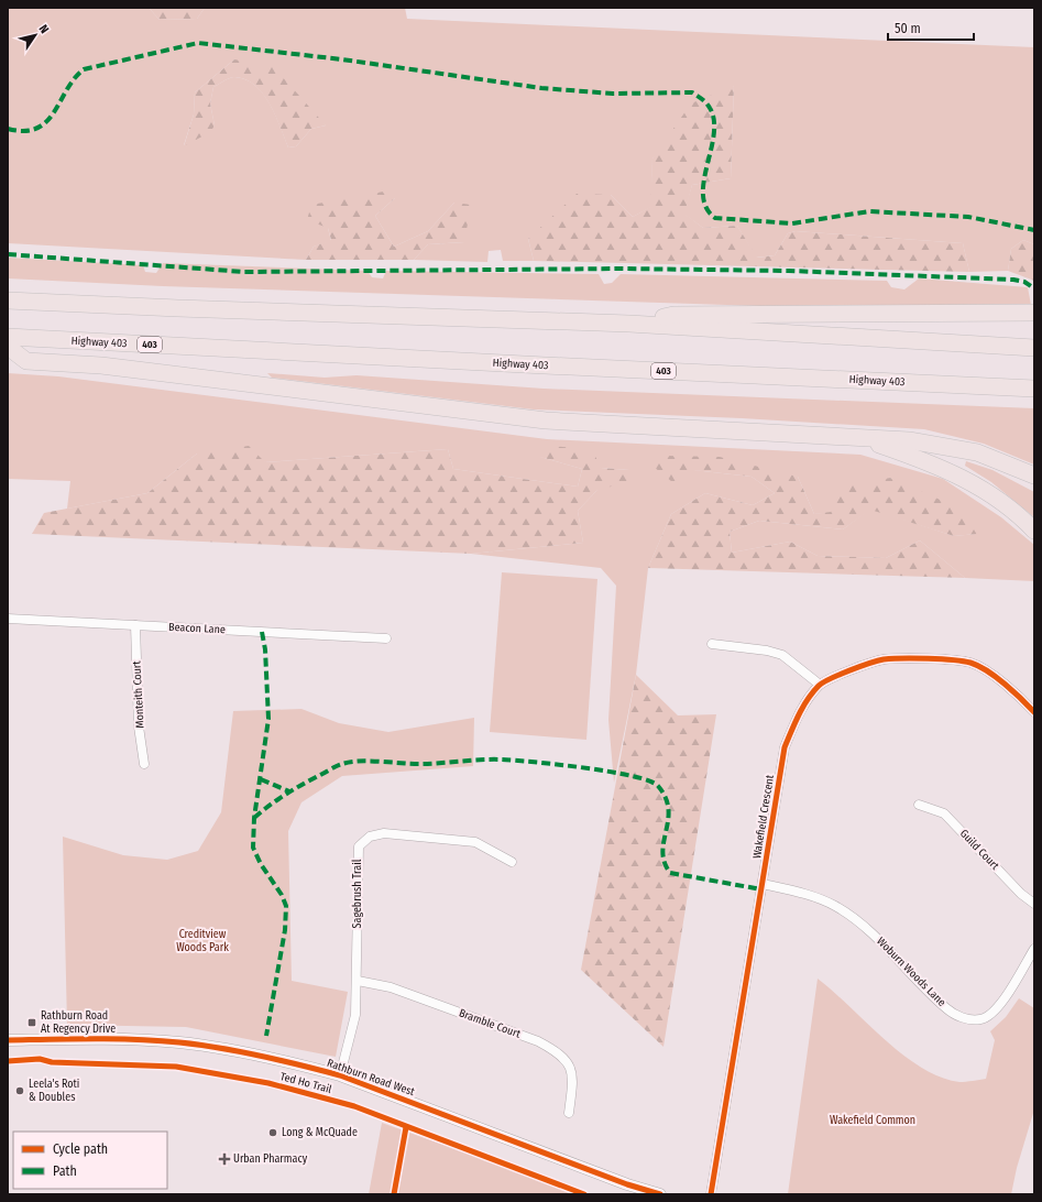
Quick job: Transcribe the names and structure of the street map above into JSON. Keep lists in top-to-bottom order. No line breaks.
{"streets":{"highway":["Highway 403","403"],"street":["Beacon Lane","Monteith Court","Wakefield Crescent","Guild Court","Sagebrush Trail","Woburn Woods Lane","Bramble Court","Rathburn Road West"],"cycle path":["Ted Ho Trail"]},"crossings":[["Beacon Lane","Monteith Court"],["Wakefield Crescent","Woburn Woods Lane"],["Sagebrush Trail","Bramble Court"],["Sagebrush Trail","Rathburn Road West"]],"parks":["Creditview Woods Park","Wakefield Common"],"places":{"transit":["Rathburn Road At Regency Drive"],"other":["Leela's Roti & Doubles","Long & McQuade"],"health":["Urban Pharmacy"]},"legend":["Cycle path","Path"],"scale_bar":"50 m","north":"top right"}
